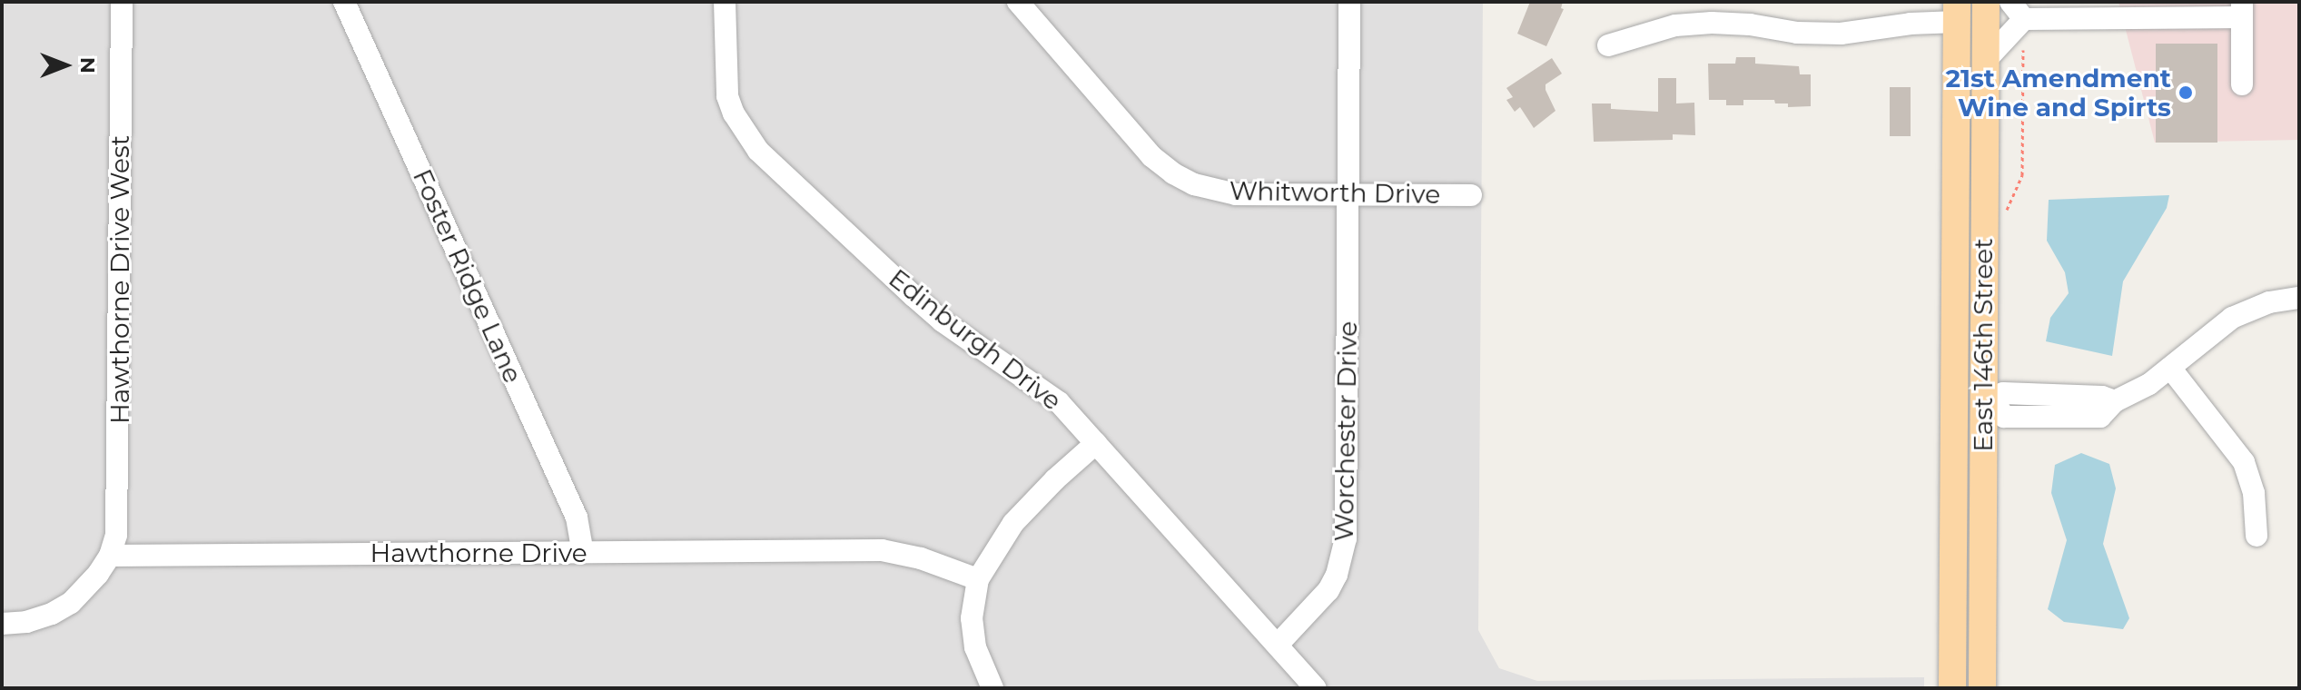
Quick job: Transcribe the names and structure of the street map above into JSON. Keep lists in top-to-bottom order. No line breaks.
{"streets":{"main road":["East 146th Street"],"street":["Whitworth Drive","Foster Ridge Lane","Hawthorne Drive West","Edinburgh Drive","Worchester Drive","Hawthorne Drive"]},"crossings":[["Whitworth Drive","Worchester Drive"],["Foster Ridge Lane","Hawthorne Drive"],["Hawthorne Drive West","Hawthorne Drive"],["Edinburgh Drive","Worchester Drive"]],"places":["21st Amendment Wine and Spirts"],"north":"right"}
